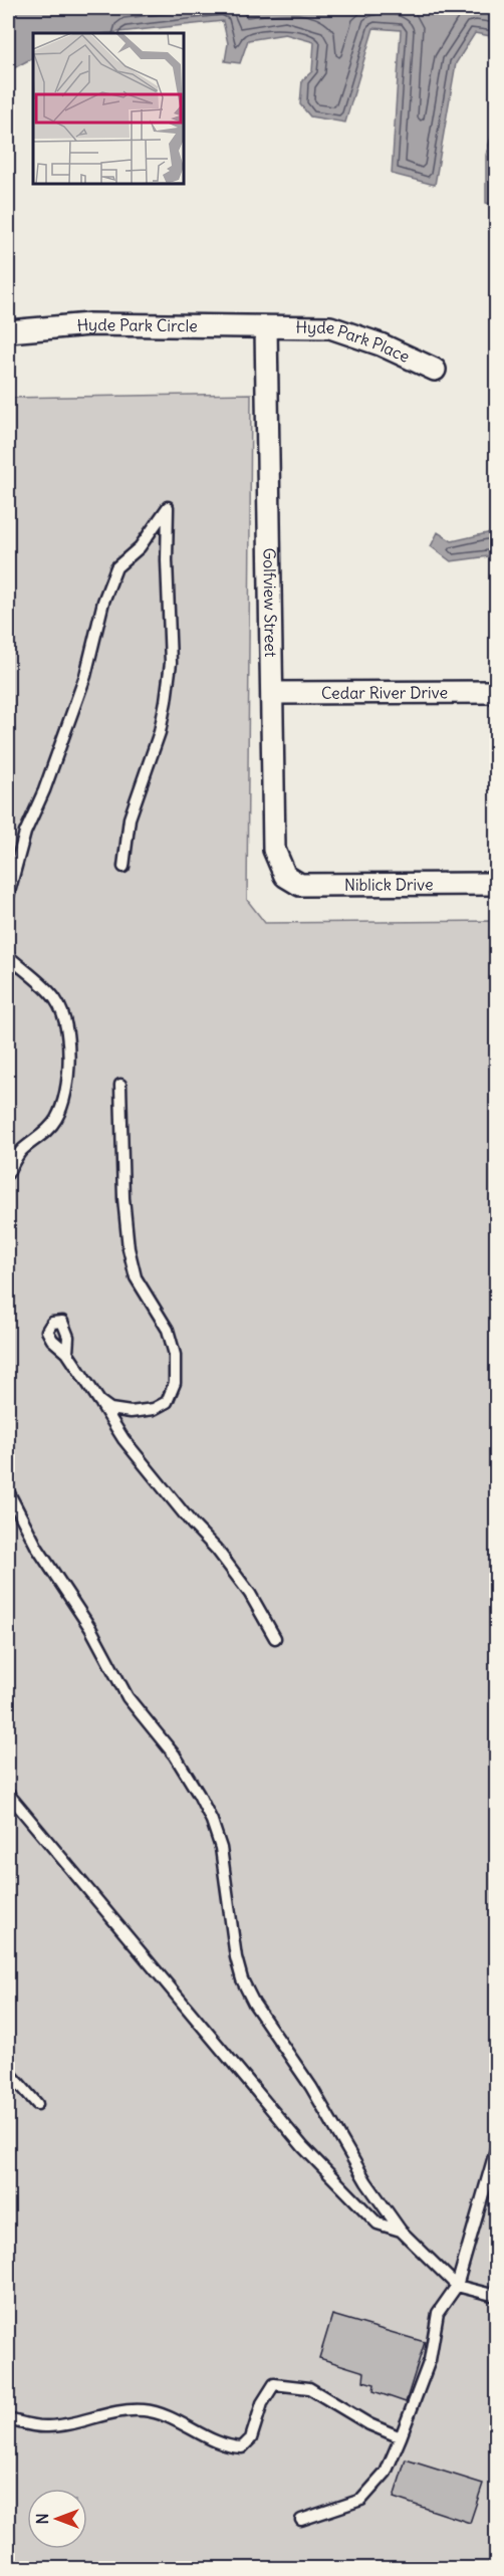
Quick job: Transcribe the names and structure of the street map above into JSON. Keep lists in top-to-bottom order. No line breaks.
{"streets":{"street":["Hyde Park Circle","Hyde Park Place","Golfview Street","Cedar River Drive","Niblick Drive"]},"crossings":[["Hyde Park Circle","Hyde Park Place"],["Hyde Park Circle","Golfview Street"],["Hyde Park Place","Golfview Street"],["Golfview Street","Cedar River Drive"],["Golfview Street","Niblick Drive"]],"north":"left"}
